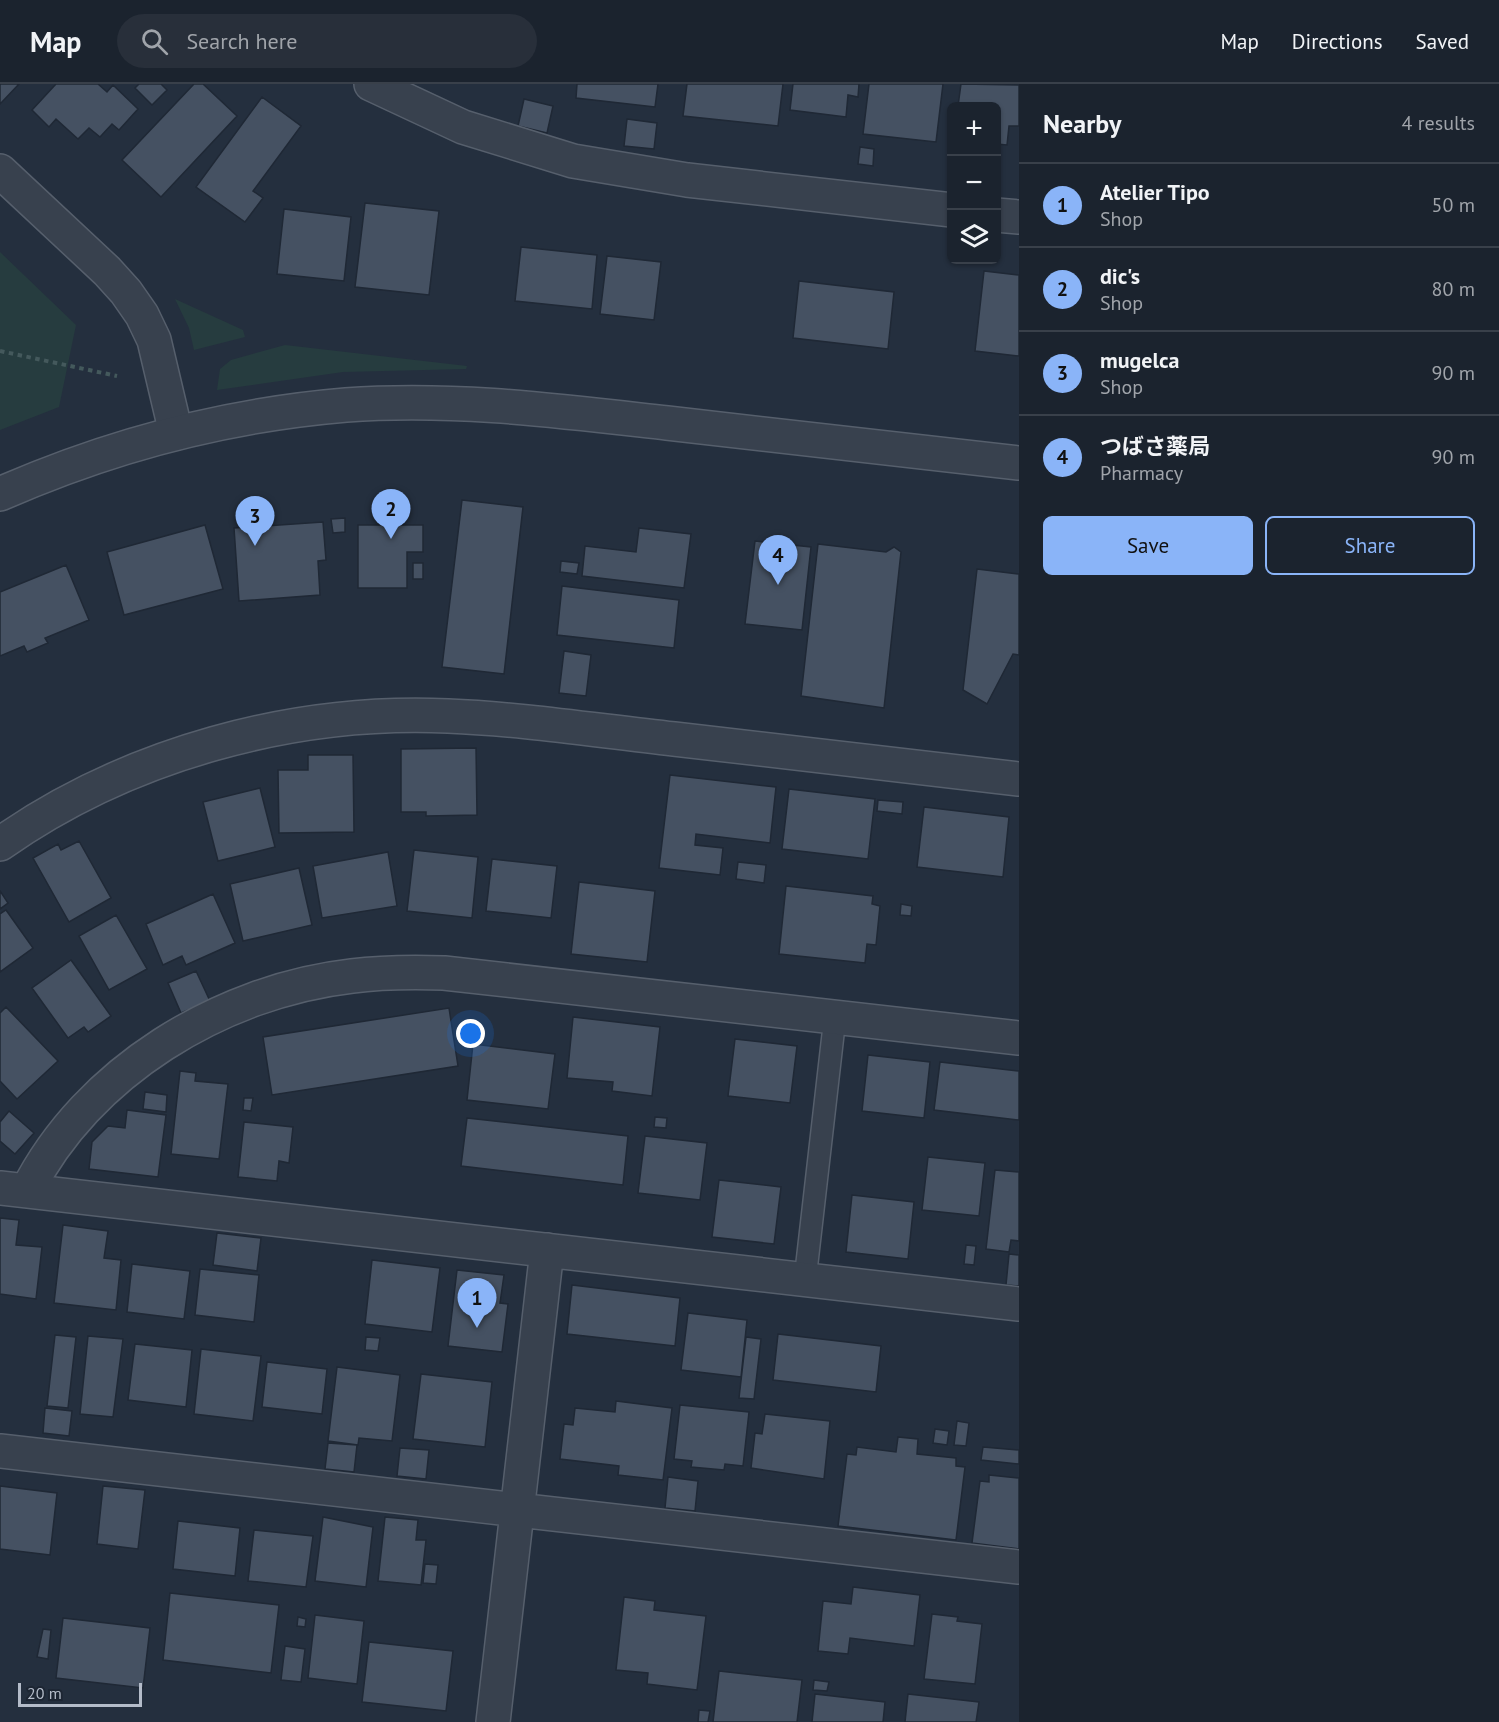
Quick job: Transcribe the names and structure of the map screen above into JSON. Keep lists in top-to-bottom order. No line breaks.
{"scale_bar":"20 m","page":{"header":"Map","search":"Search here","nav":["Map","Directions","Saved"],"heading":["Nearby","4 results"],"map_buttons":["+","−"],"list":[{"mark":"1","name":"Atelier Tipo","note":"Shop","value":"50 m"},{"mark":"2","name":"dic's","note":"Shop","value":"80 m"},{"mark":"3","name":"mugelca","note":"Shop","value":"90 m"},{"mark":"4","name":"つばさ薬局","note":"Pharmacy","value":"90 m"}],"pins":["2","3","4","1"],"buttons":["Save","Share"],"scale":"20 m"}}
